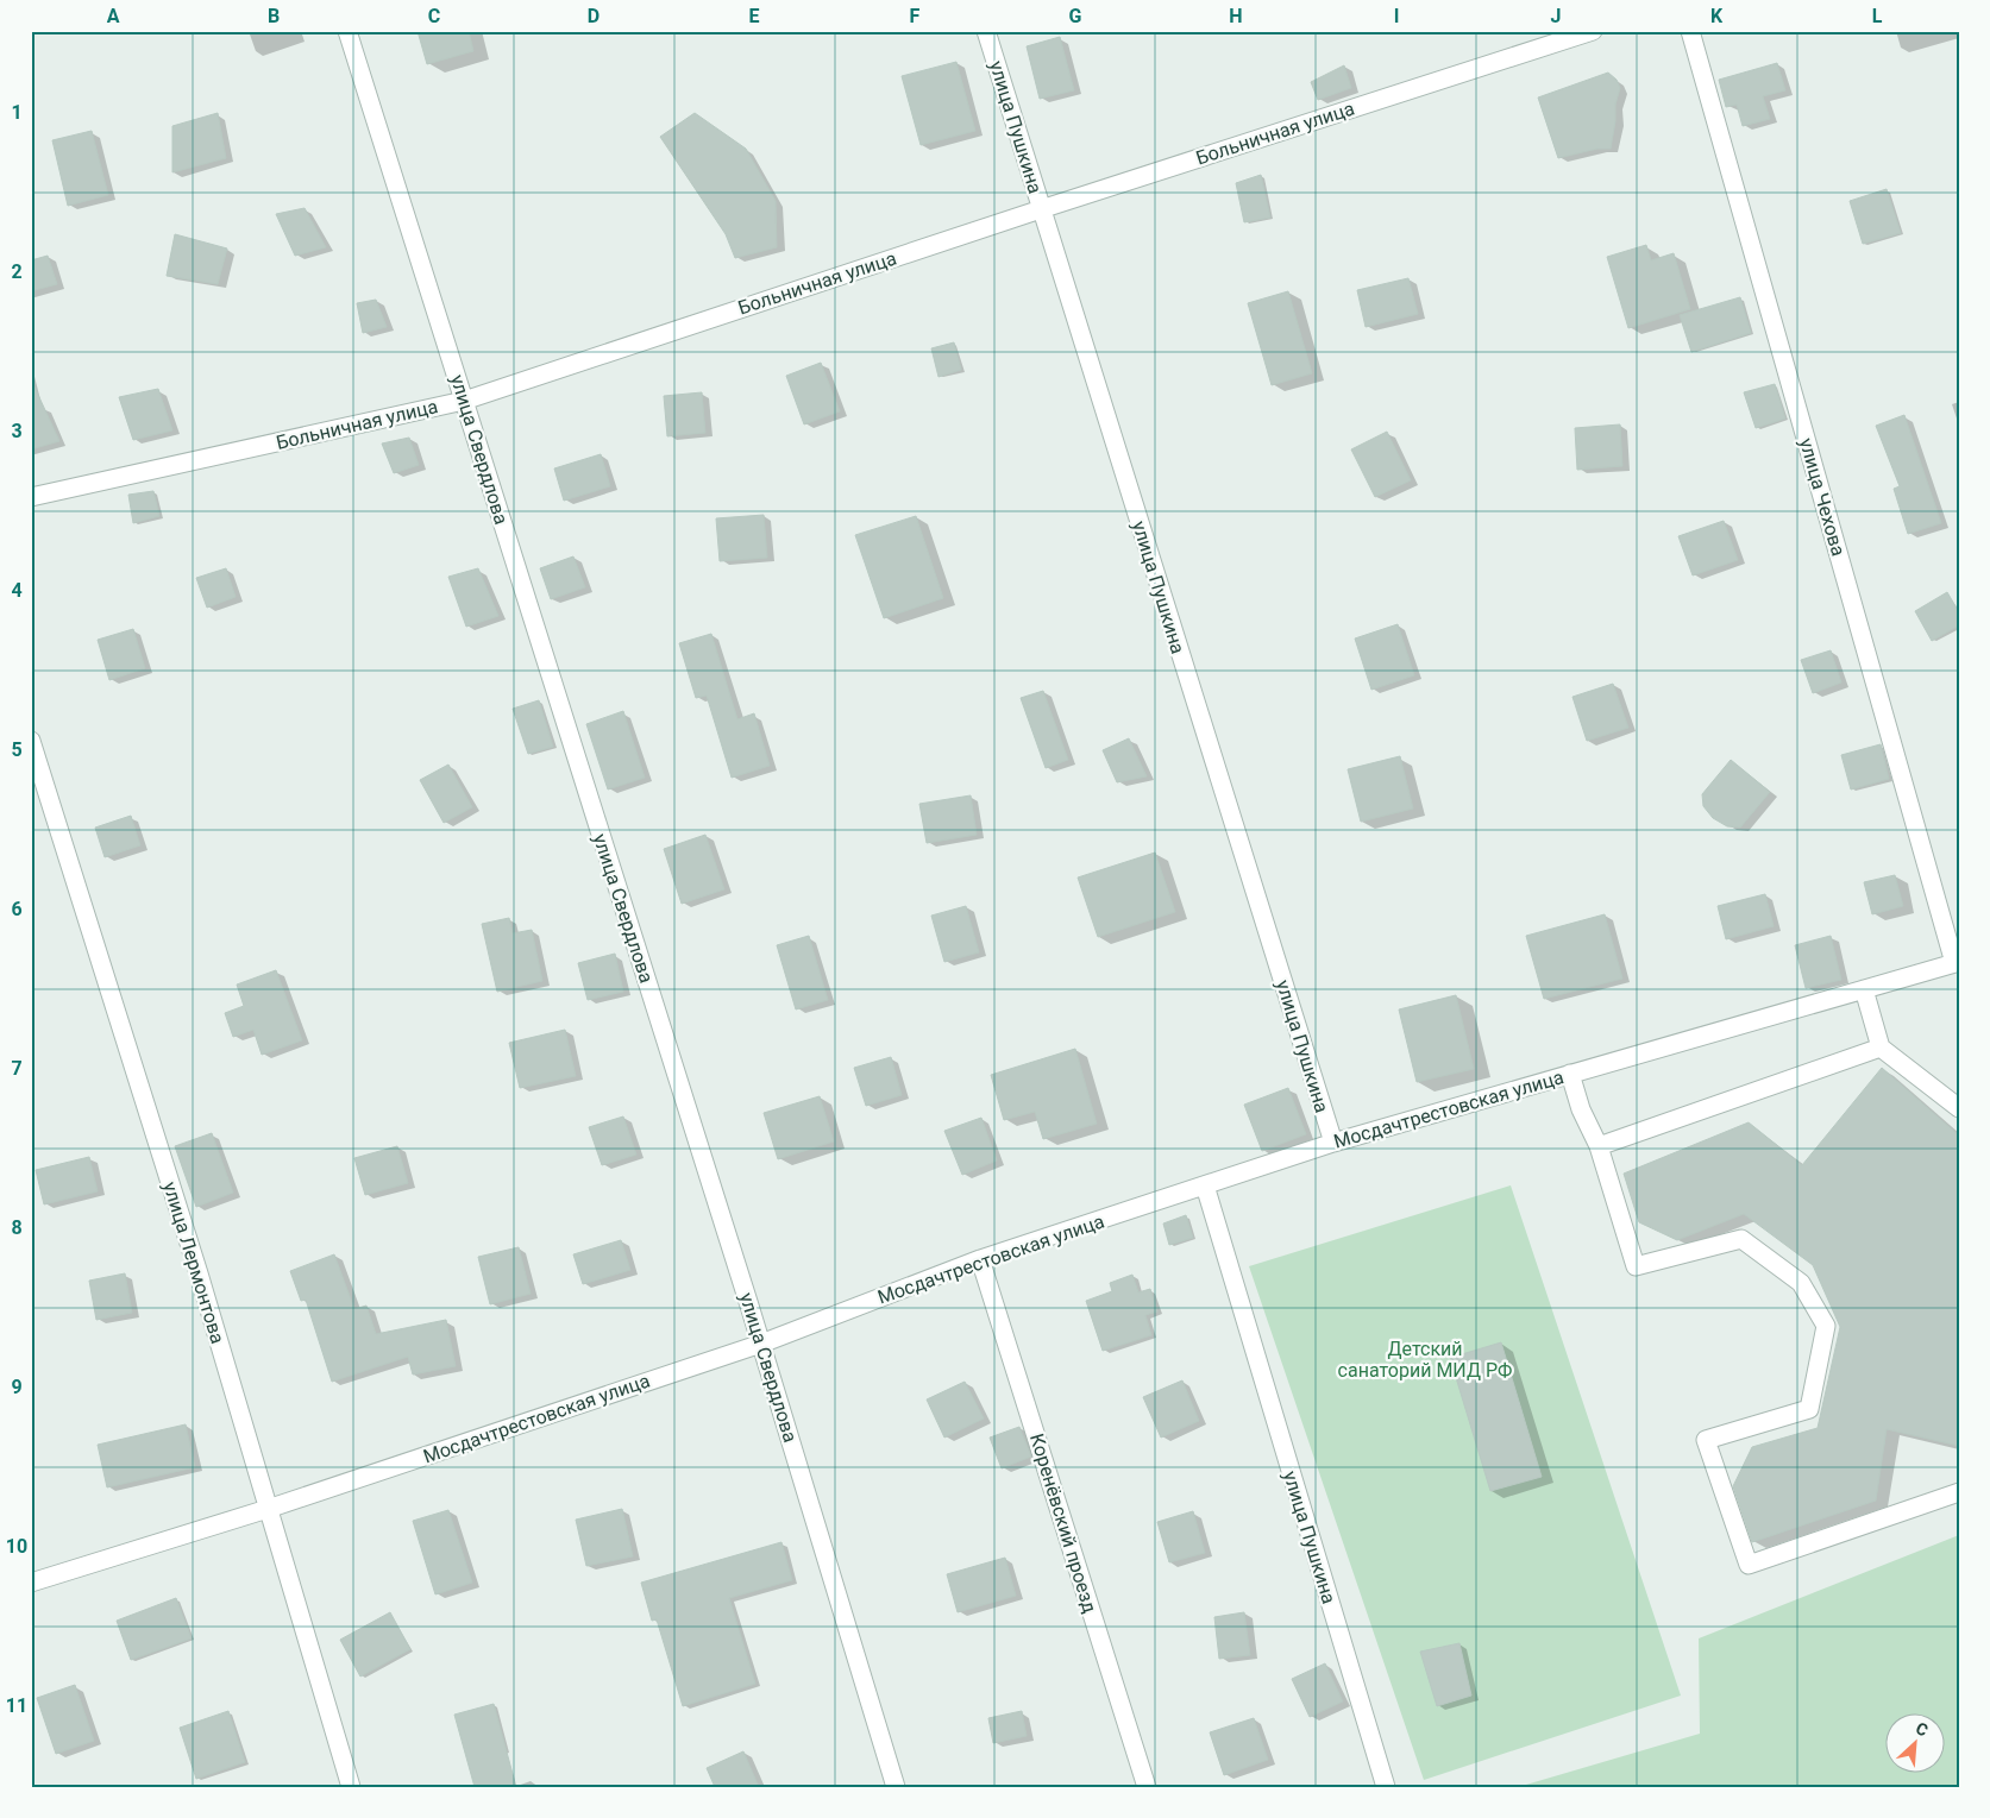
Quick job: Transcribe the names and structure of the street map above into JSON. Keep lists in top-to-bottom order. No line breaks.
{"streets":{"street":["улица Пушкина","Больничная улица","улица Свердлова","улица Чехова","Мосдачтрестовская улица","улица Лермонтова","Коренёвский проезд"]},"crossings":[["улица Пушкина","Больничная улица"],["улица Пушкина","Мосдачтрестовская улица"],["Больничная улица","улица Свердлова"],["улица Свердлова","Мосдачтрестовская улица"],["улица Чехова","Мосдачтрестовская улица"],["Мосдачтрестовская улица","улица Лермонтова"],["Мосдачтрестовская улица","Коренёвский проезд"]],"parks":["Детский санаторий МИД РФ"],"north":"top right","grid":{"columns":["A","B","C","D","E","F","G","H","I","J","K","L"],"rows":["1","2","3","4","5","6","7","8","9","10","11"]}}
